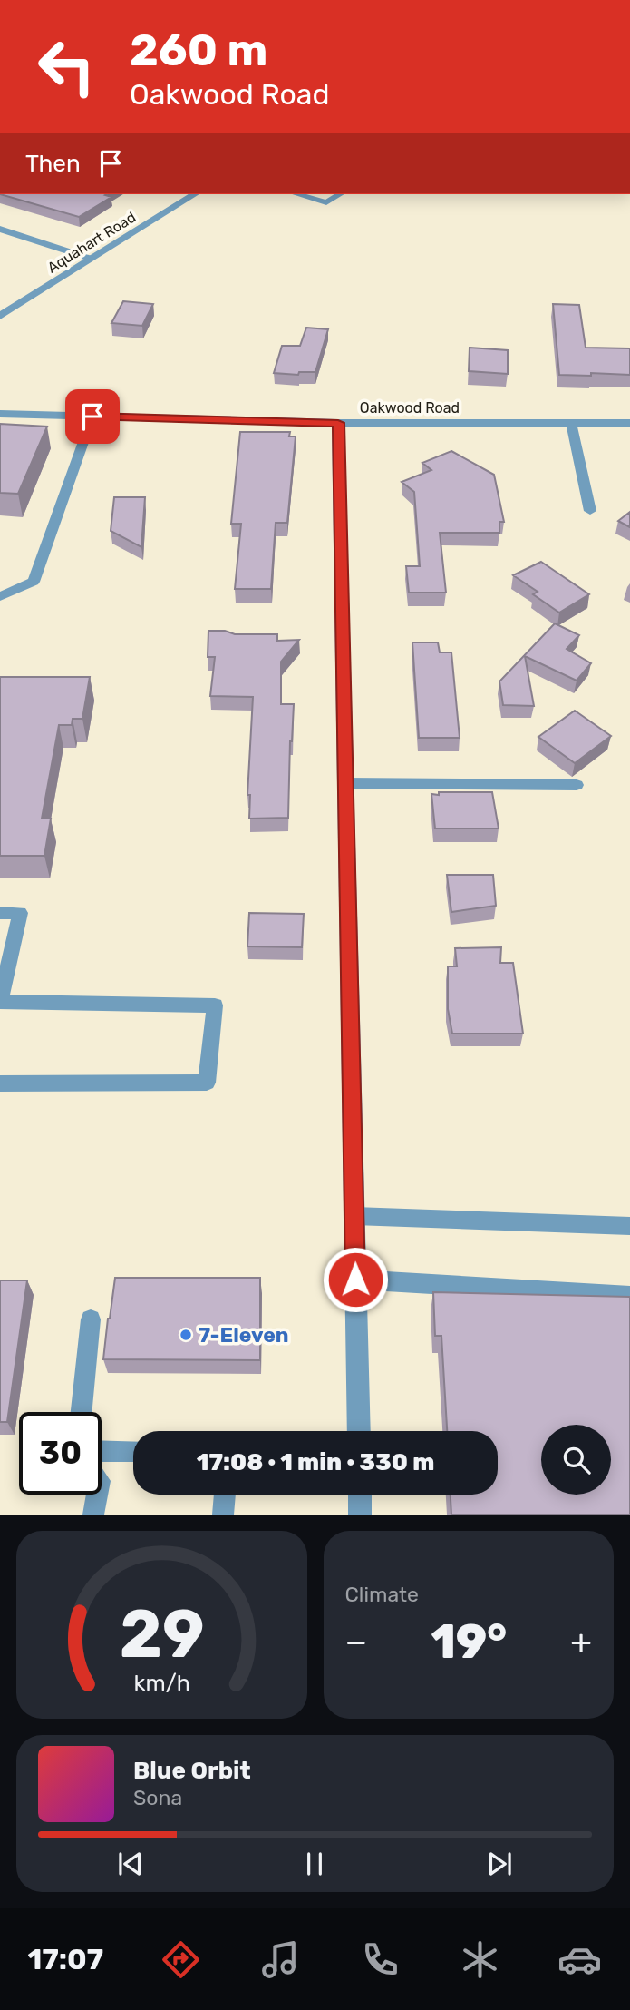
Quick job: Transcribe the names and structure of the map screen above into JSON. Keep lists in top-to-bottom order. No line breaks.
{"streets":{"street":["Aquahart Road","Oakwood Road"]},"places":["7-Eleven"],"page":{"turn":["260 m","Oakwood Road"],"then":"Then","limit":"30","trip":"17:08 · 1 min · 330 m","tile":"Climate","heat":["−","19°","+"],"song":["Blue Orbit","Sona"],"tabs":"17:07","gauge":["29","km/h"]}}
